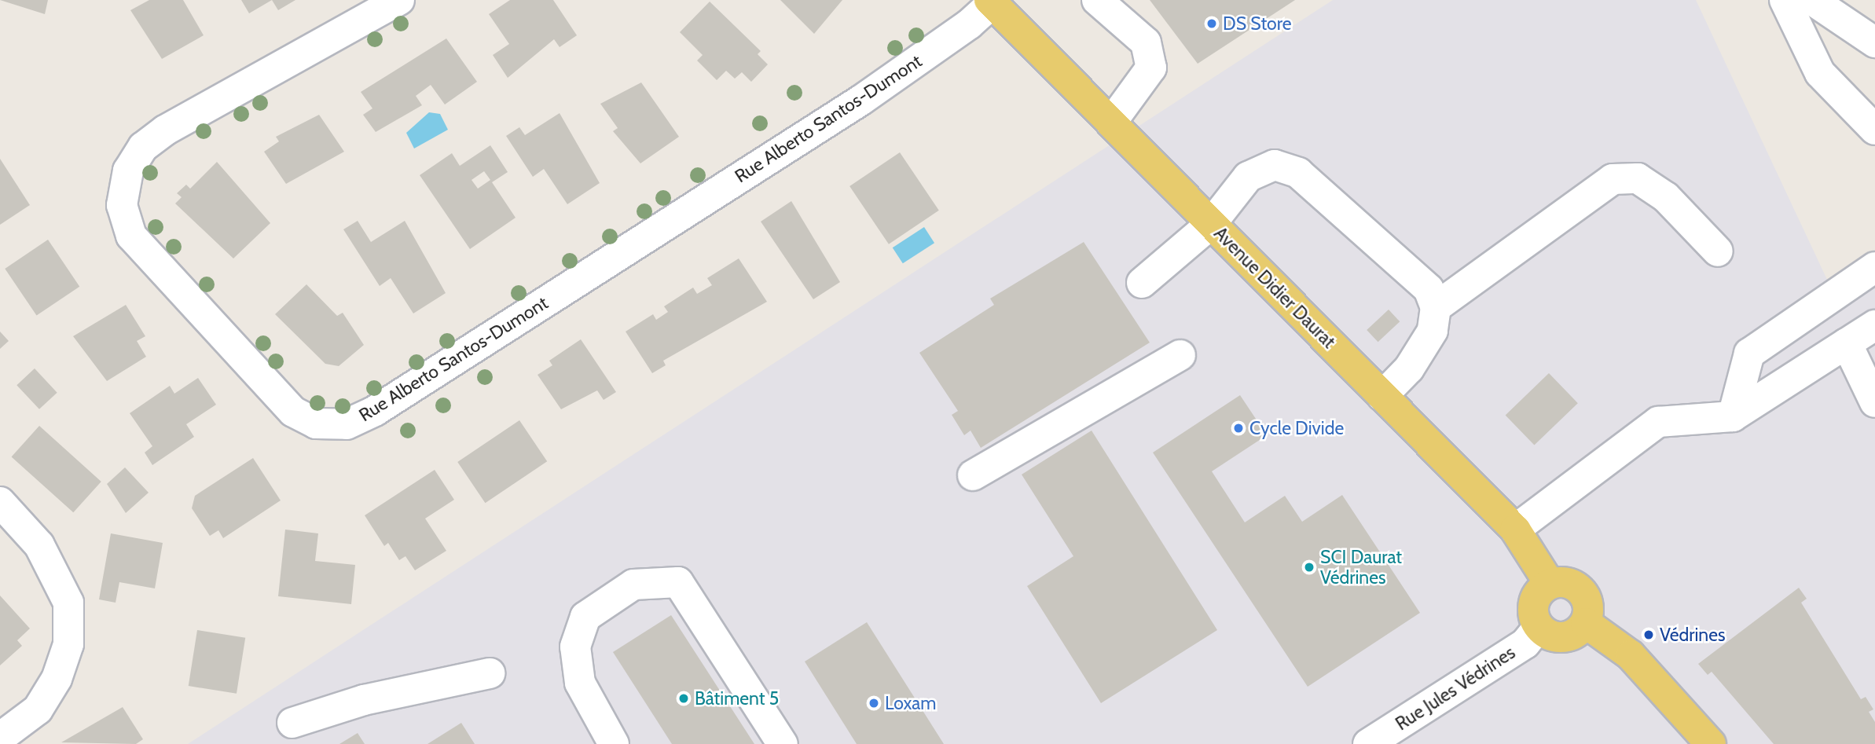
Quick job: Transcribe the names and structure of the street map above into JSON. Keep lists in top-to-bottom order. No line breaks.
{"streets":{"main road":["Avenue Didier Daurat"],"street":["Rue Alberto Santos-Dumont","Rue Jules Védrines"]},"crossings":[["Rue Alberto Santos-Dumont","Avenue Didier Daurat"],["Avenue Didier Daurat","Rue Jules Védrines"]],"places":["DS Store","Cycle Divide","SCI Daurat Védrines","Védrines","Bâtiment 5","Loxam"]}
